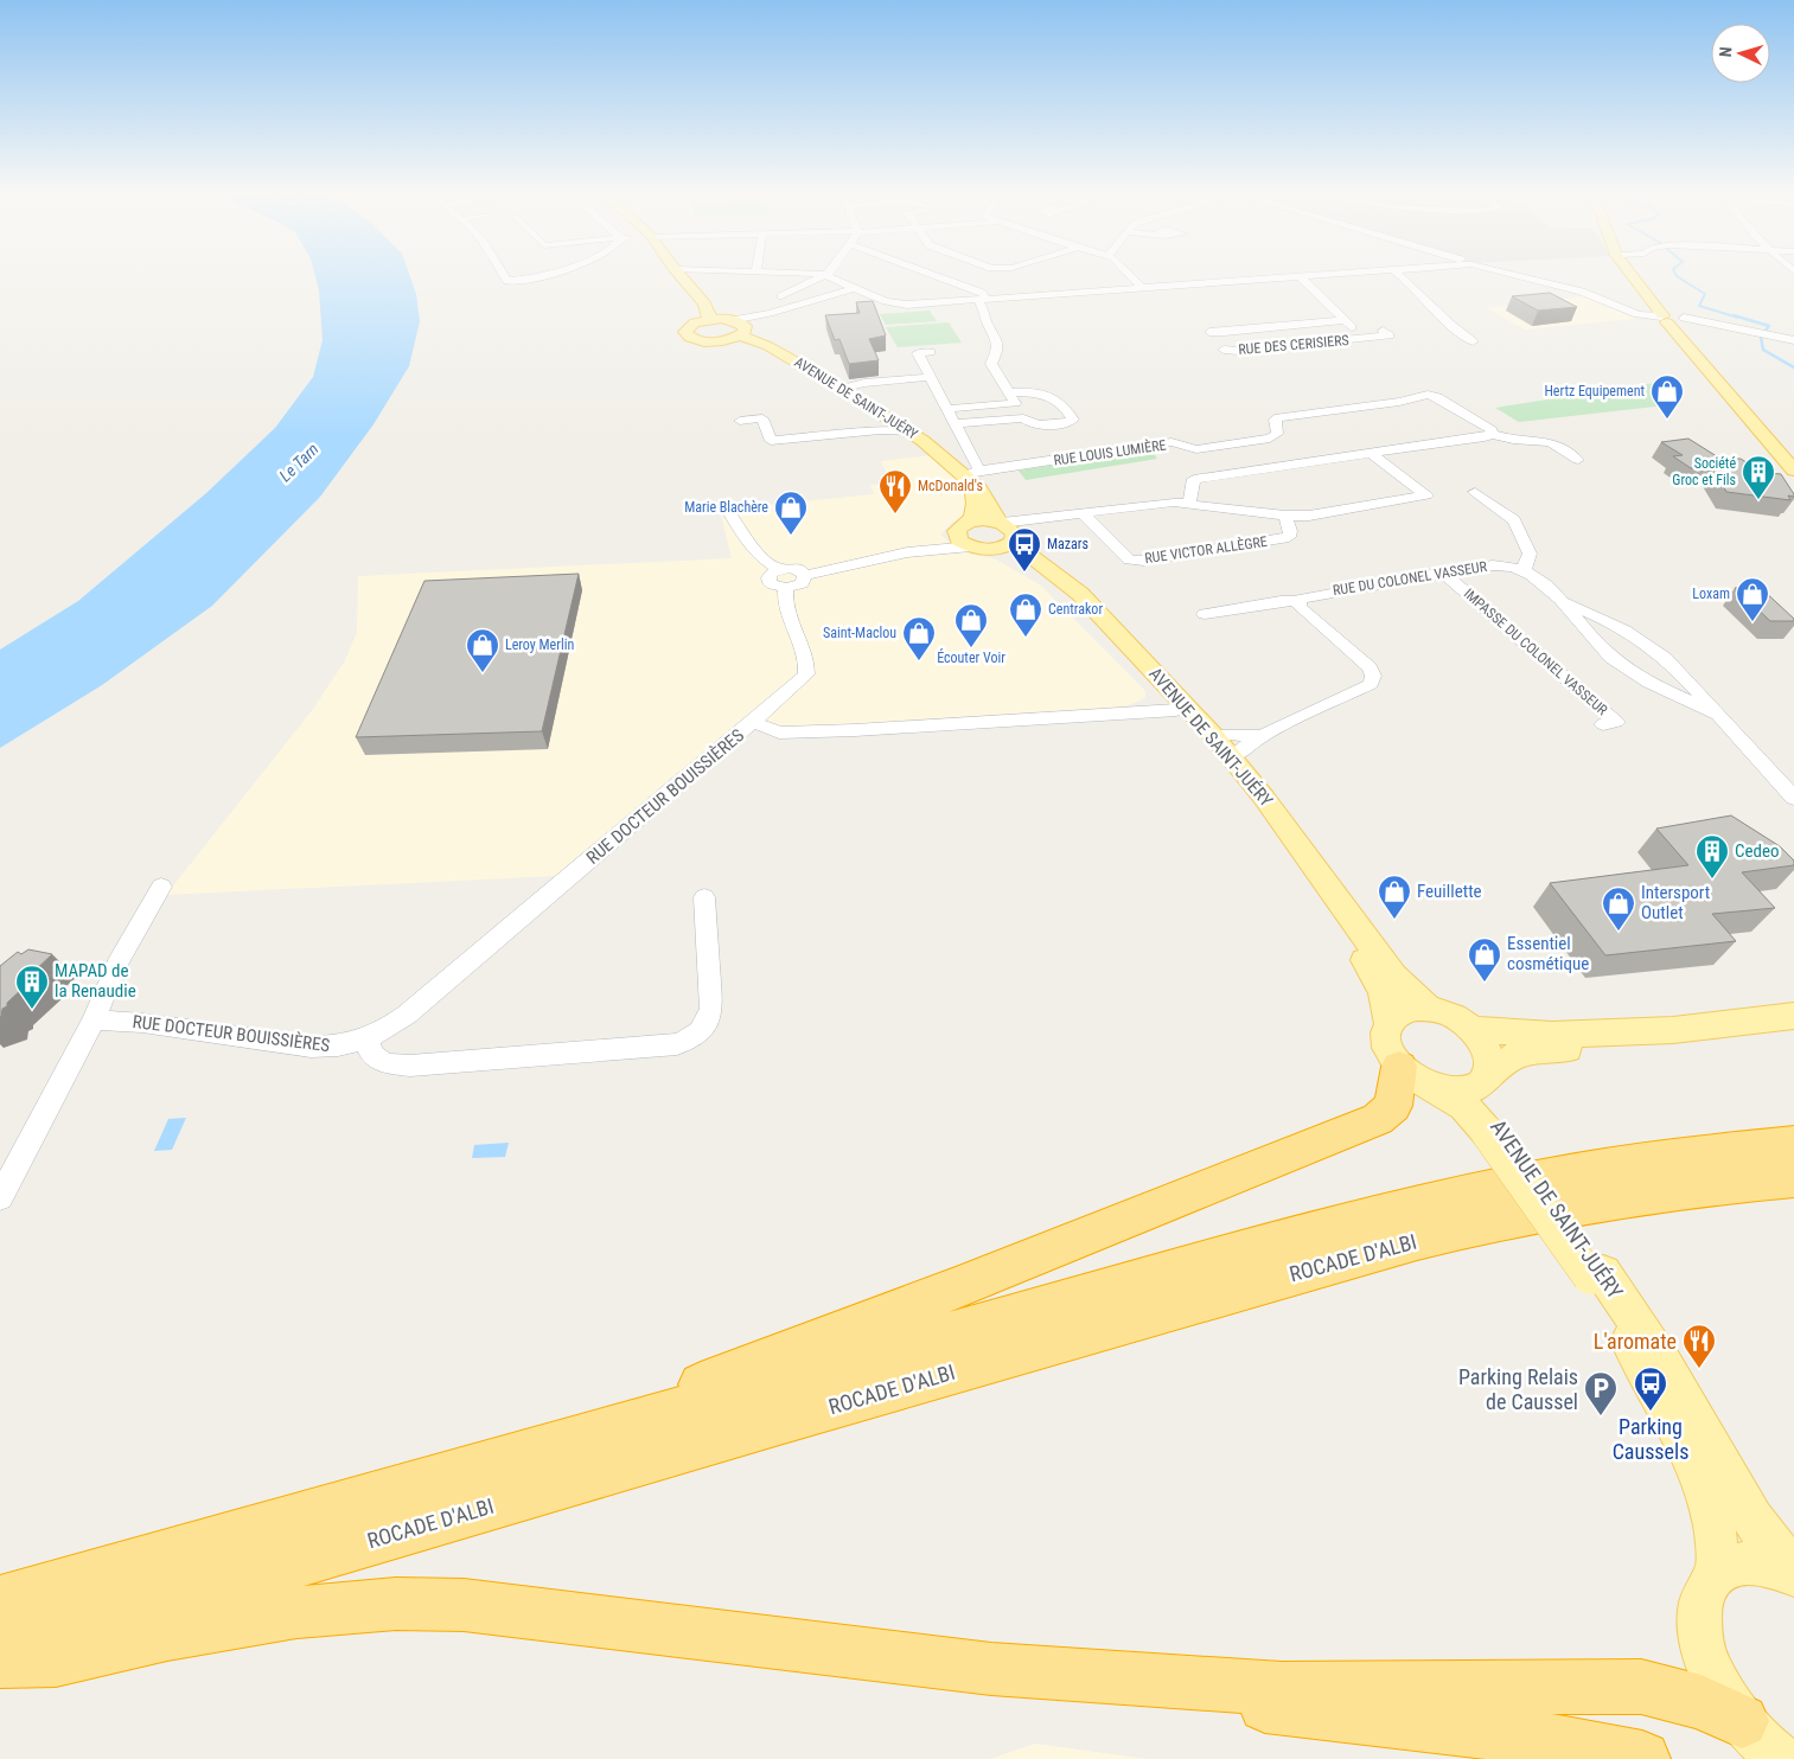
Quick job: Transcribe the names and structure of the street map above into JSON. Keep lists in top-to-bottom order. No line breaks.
{"streets":{"highway":["ROCADE D'ALBI"],"main road":["AVENUE DE SAINT-JUÉRY"],"street":["RUE DES CERISIERS","RUE LOUIS LUMIÈRE","RUE VICTOR ALLÈGRE","RUE DU COLONEL VASSEUR","IMPASSE DU COLONEL VASSEUR","RUE DOCTEUR BOUISSIÈRES"]},"crossings":[["AVENUE DE SAINT-JUÉRY","RUE LOUIS LUMIÈRE"],["AVENUE DE SAINT-JUÉRY","RUE VICTOR ALLÈGRE"],["AVENUE DE SAINT-JUÉRY","RUE DOCTEUR BOUISSIÈRES"],["RUE DU COLONEL VASSEUR","IMPASSE DU COLONEL VASSEUR"]],"water":["Le Tarn"],"places":{"shop":["Hertz Equipement","Marie Blachère","Loxam","Centrakor","Écouter Voir","Saint-Maclou","Leroy Merlin","Feuillette","Intersport Outlet","Essentiel cosmétique"],"building":["Société Groc et Fils","Cedeo","MAPAD de la Renaudie"],"restaurant":["McDonald's","L'aromate"],"bus stop":["Mazars","Parking Caussels"],"parking":["Parking Relais de Caussel"]},"north":"left"}
